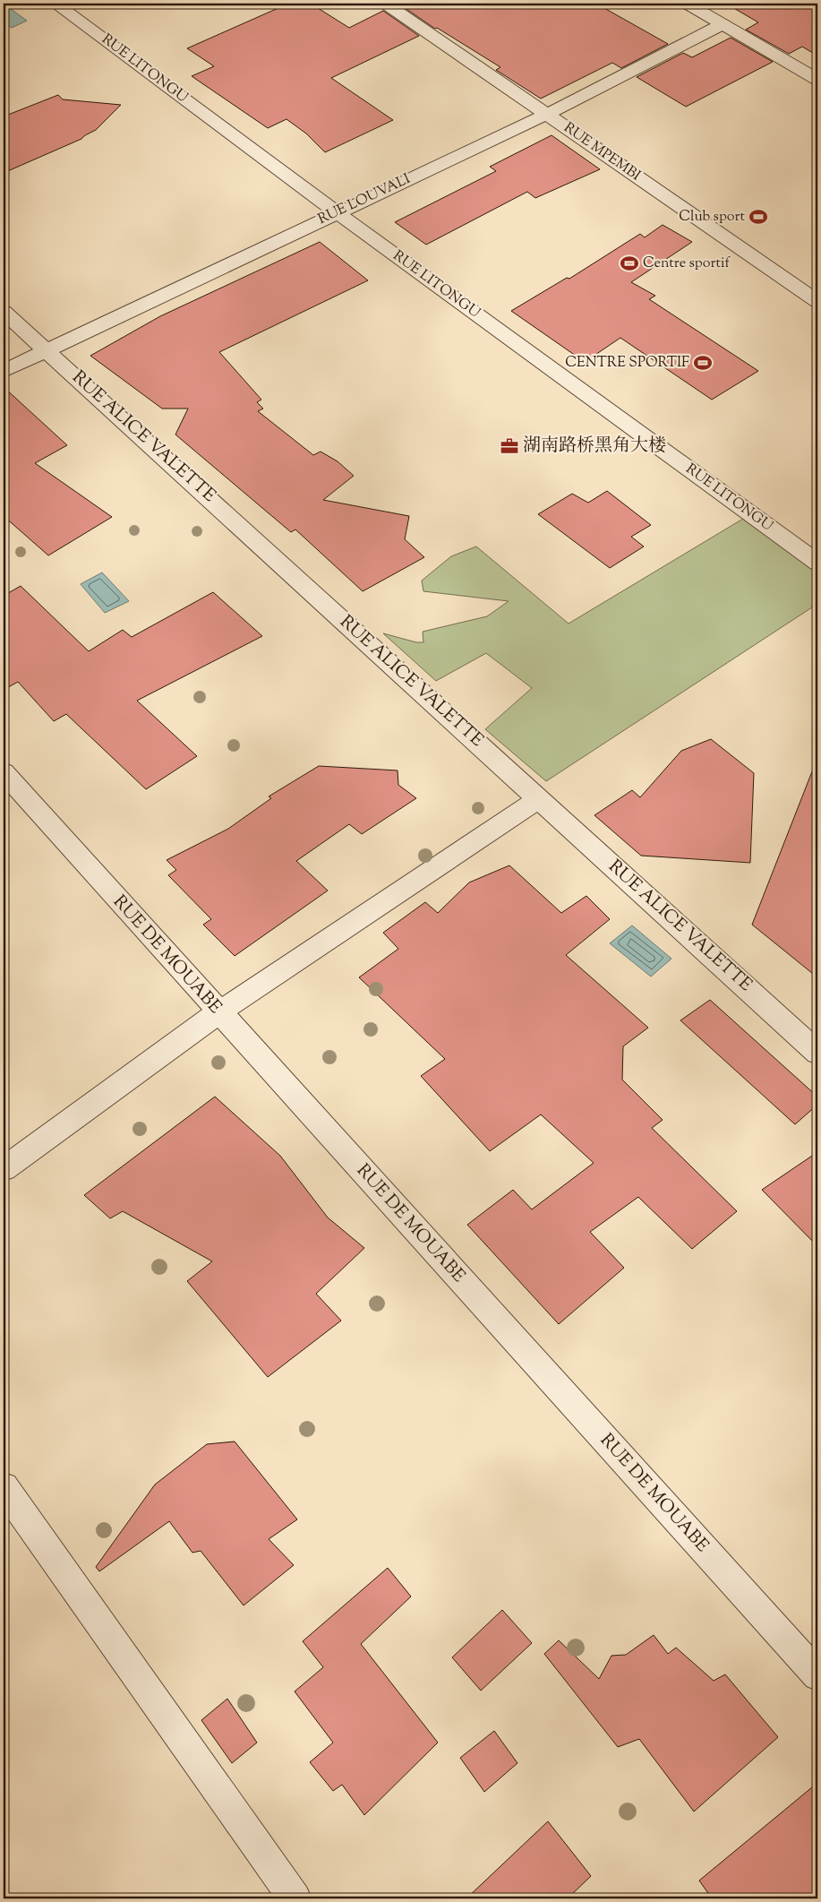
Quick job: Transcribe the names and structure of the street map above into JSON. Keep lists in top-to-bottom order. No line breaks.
{"streets":{"street":["RUE LITONGU","RUE MPEMBI","RUE LOUVALI","RUE ALICE VALETTE","RUE DE MOUABE"]},"crossings":[["RUE LITONGU","RUE LOUVALI"],["RUE MPEMBI","RUE LOUVALI"],["RUE LOUVALI","RUE ALICE VALETTE"]],"places":{"sports":["Club sport","Centre sportif","CENTRE SPORTIF"],"office":["湖南路桥黑角大楼"]}}
